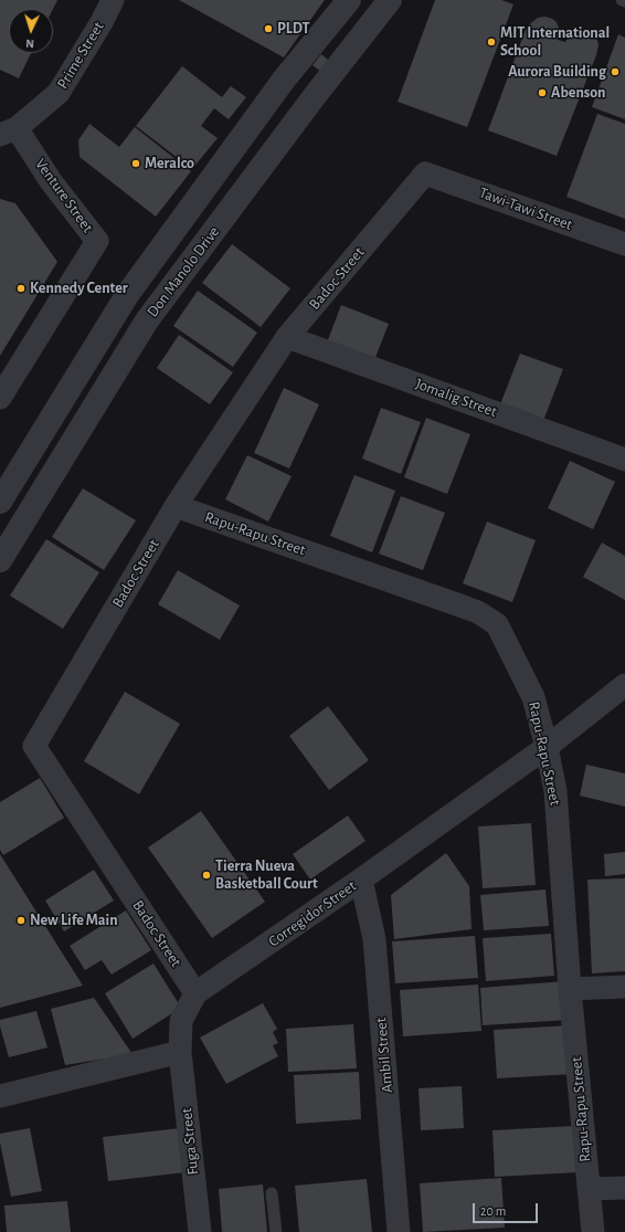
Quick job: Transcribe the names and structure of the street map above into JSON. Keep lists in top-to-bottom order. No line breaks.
{"streets":{"street":["Prime Street","Venture Street","Tawi-Tawi Street","Don Manolo Drive","Badoc Street","Jomalig Street","Rapu-Rapu Street","Corregidor Street","Ambil Street","Fuga Street"]},"crossings":[["Prime Street","Venture Street"],["Tawi-Tawi Street","Badoc Street"],["Badoc Street","Jomalig Street"],["Badoc Street","Rapu-Rapu Street"],["Badoc Street","Corregidor Street"],["Rapu-Rapu Street","Corregidor Street"],["Corregidor Street","Ambil Street"],["Corregidor Street","Fuga Street"]],"places":["PLDT","MIT International School","Aurora Building","Abenson","Meralco","Kennedy Center","Tierra Nueva Basketball Court","New Life Main"],"scale_bar":"20 m","north":"bottom"}
